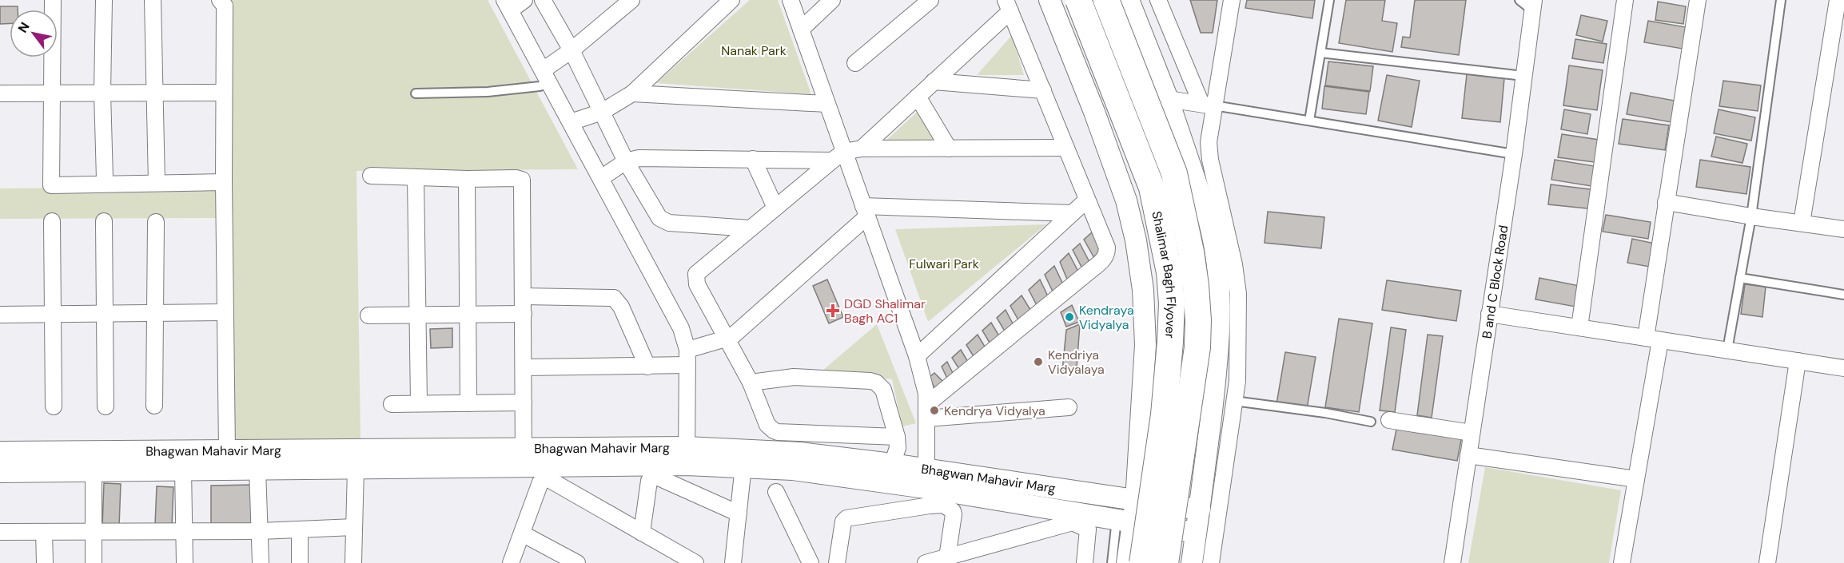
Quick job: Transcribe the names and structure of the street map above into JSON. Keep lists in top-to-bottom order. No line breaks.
{"streets":{"main road":["Shalimar Bagh Flyover"],"street":["B and C Block Road","Bhagwan Mahavir Marg"]},"parks":["Nanak Park","Fulwari Park"],"places":{"health":["DGD Shalimar Bagh AC1"],"other":["Kendraya Vidyalya","Kendriya Vidyalaya","Kendrya Vidyalya"]},"north":"top left"}
